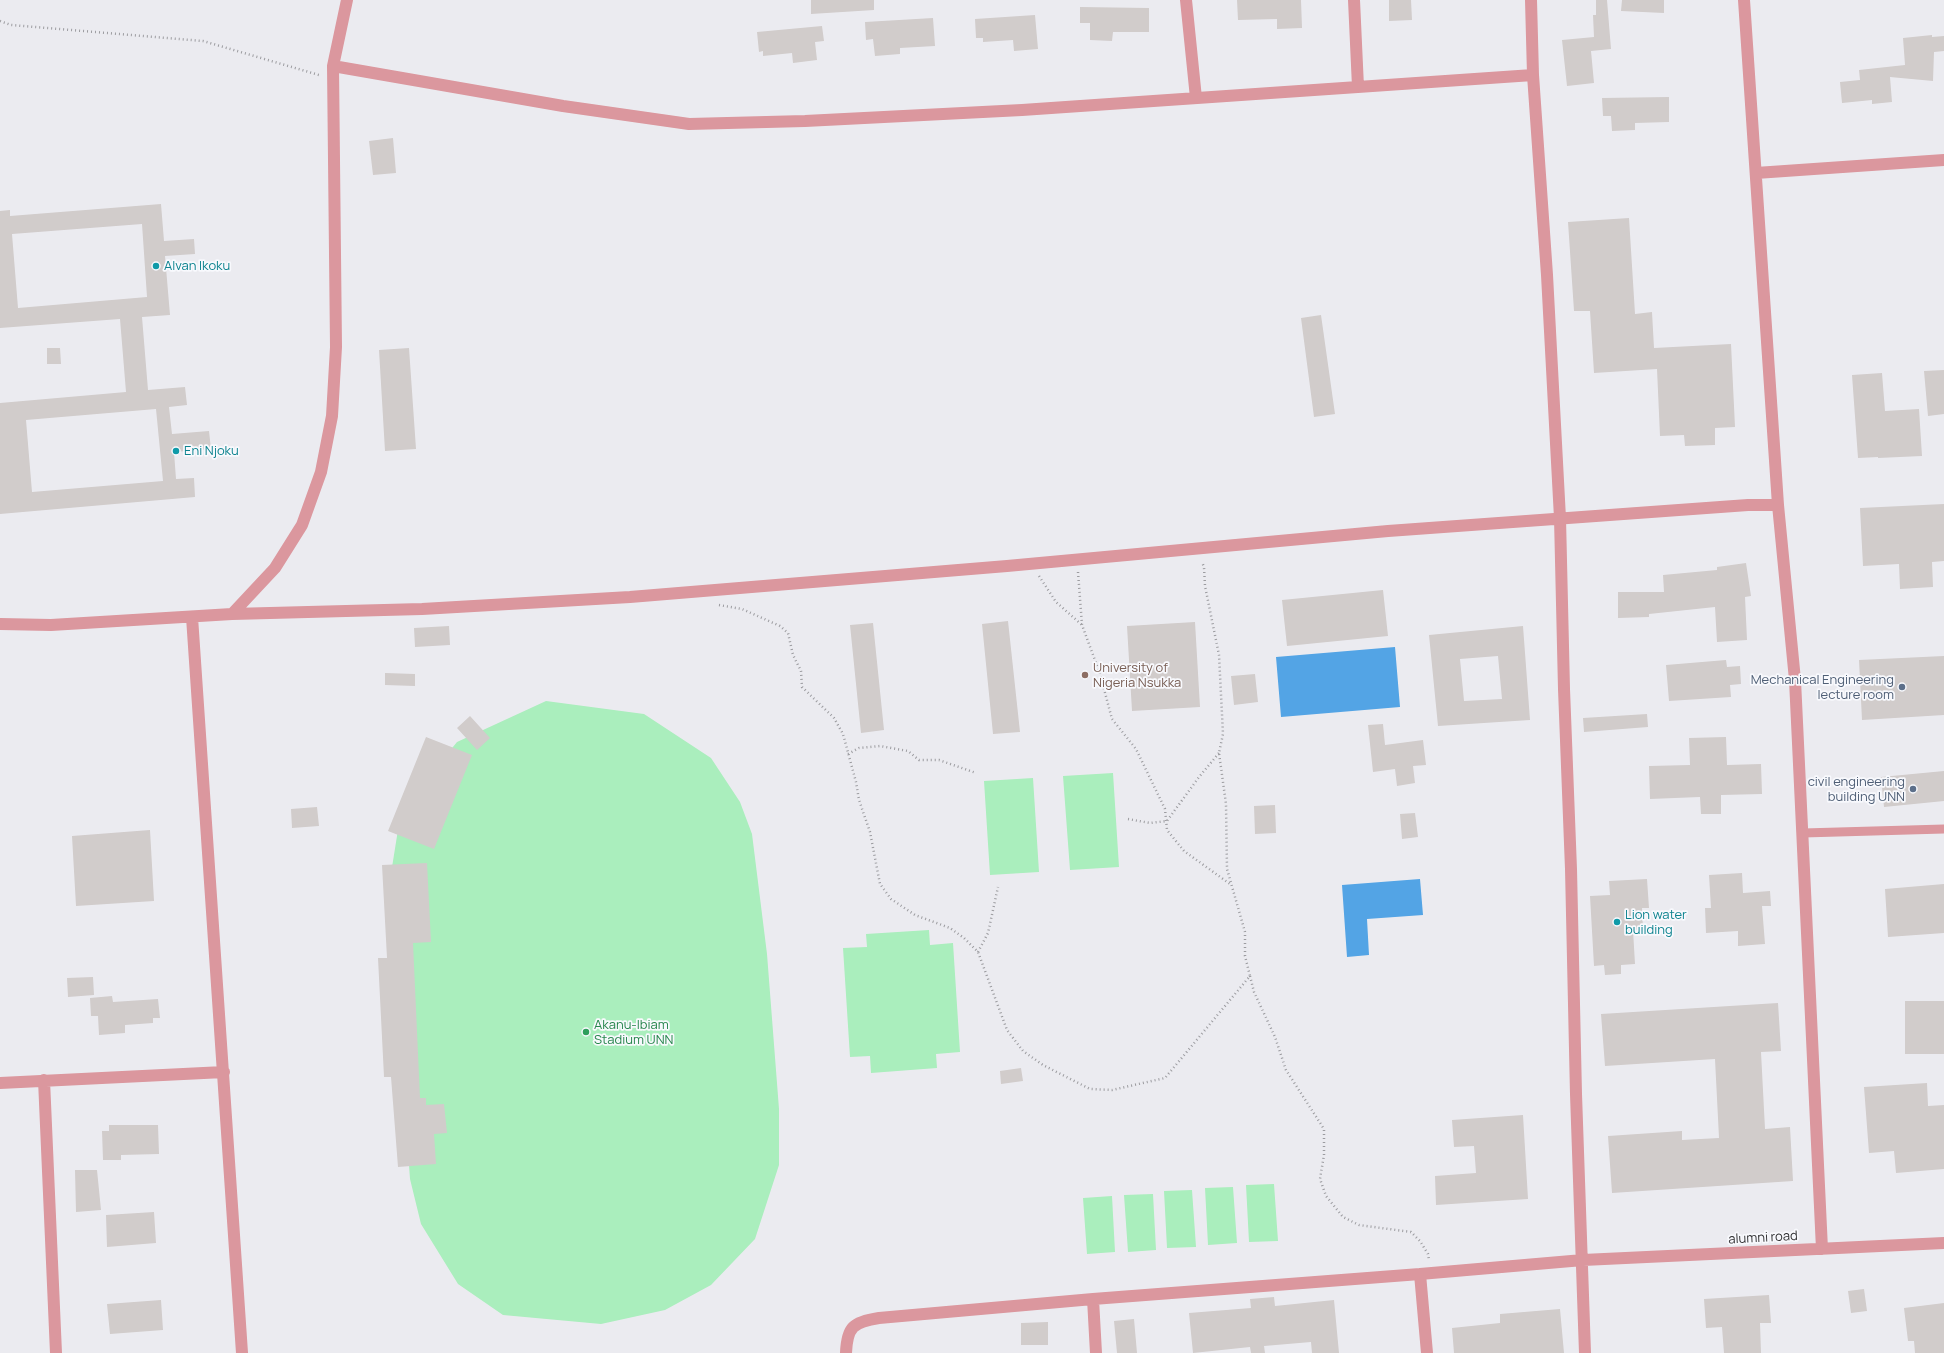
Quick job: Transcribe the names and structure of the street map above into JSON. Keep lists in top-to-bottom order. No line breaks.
{"streets":{"street":["alumni road"]},"places":["Alvan Ikoku","Eni Njoku","University of Nigeria Nsukka","Mechanical Engineering lecture room","civil engineering building UNN","Lion water building","Akanu-Ibiam Stadium UNN"]}
